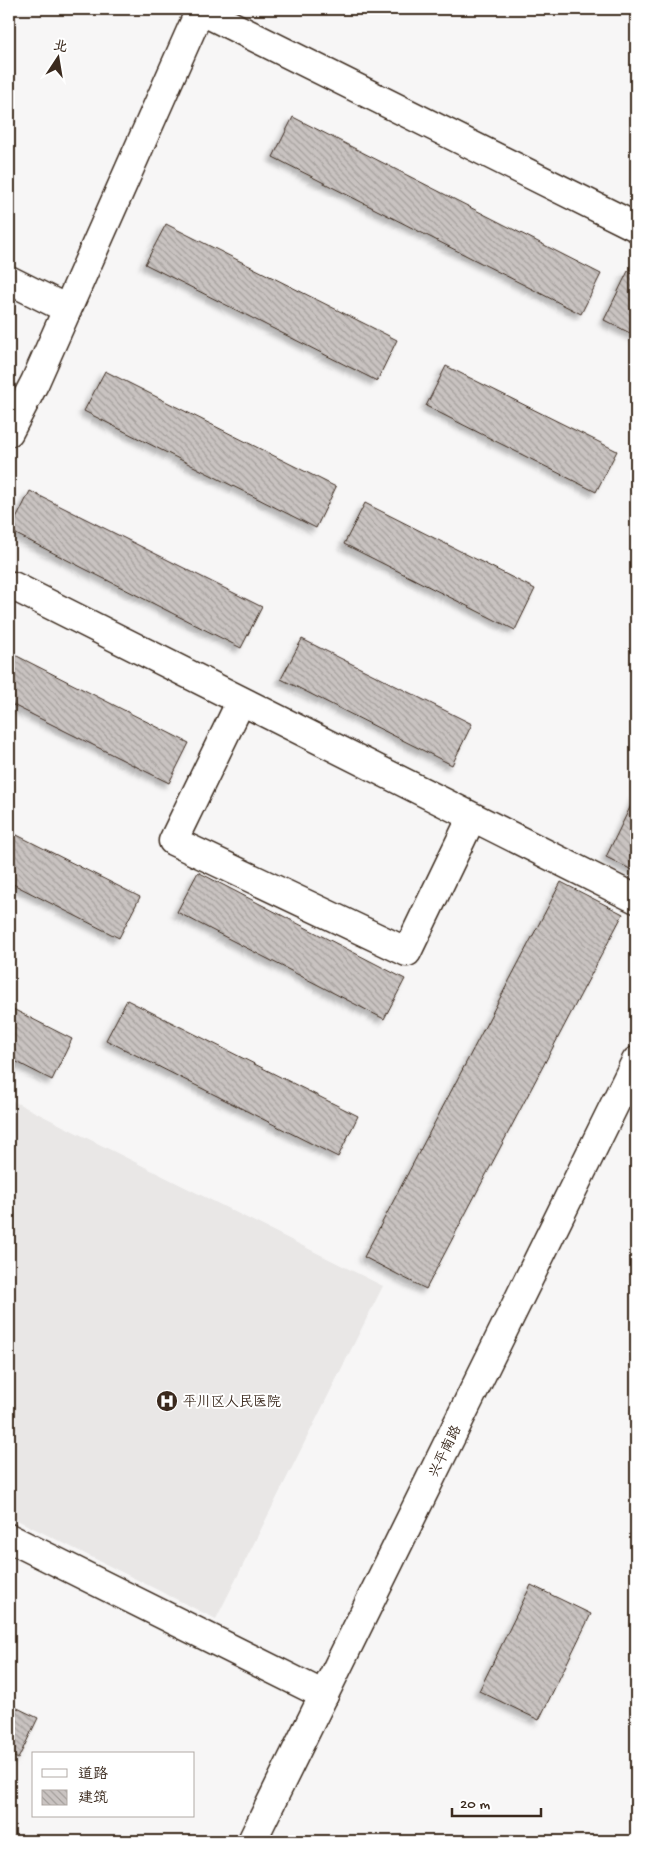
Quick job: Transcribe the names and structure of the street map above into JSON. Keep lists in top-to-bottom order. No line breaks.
{"streets":{"street":["兴平南路"]},"places":{"hospital":["平川区人民医院"]},"legend":["道路","建筑"],"scale_bar":"20 m","north":"top"}
